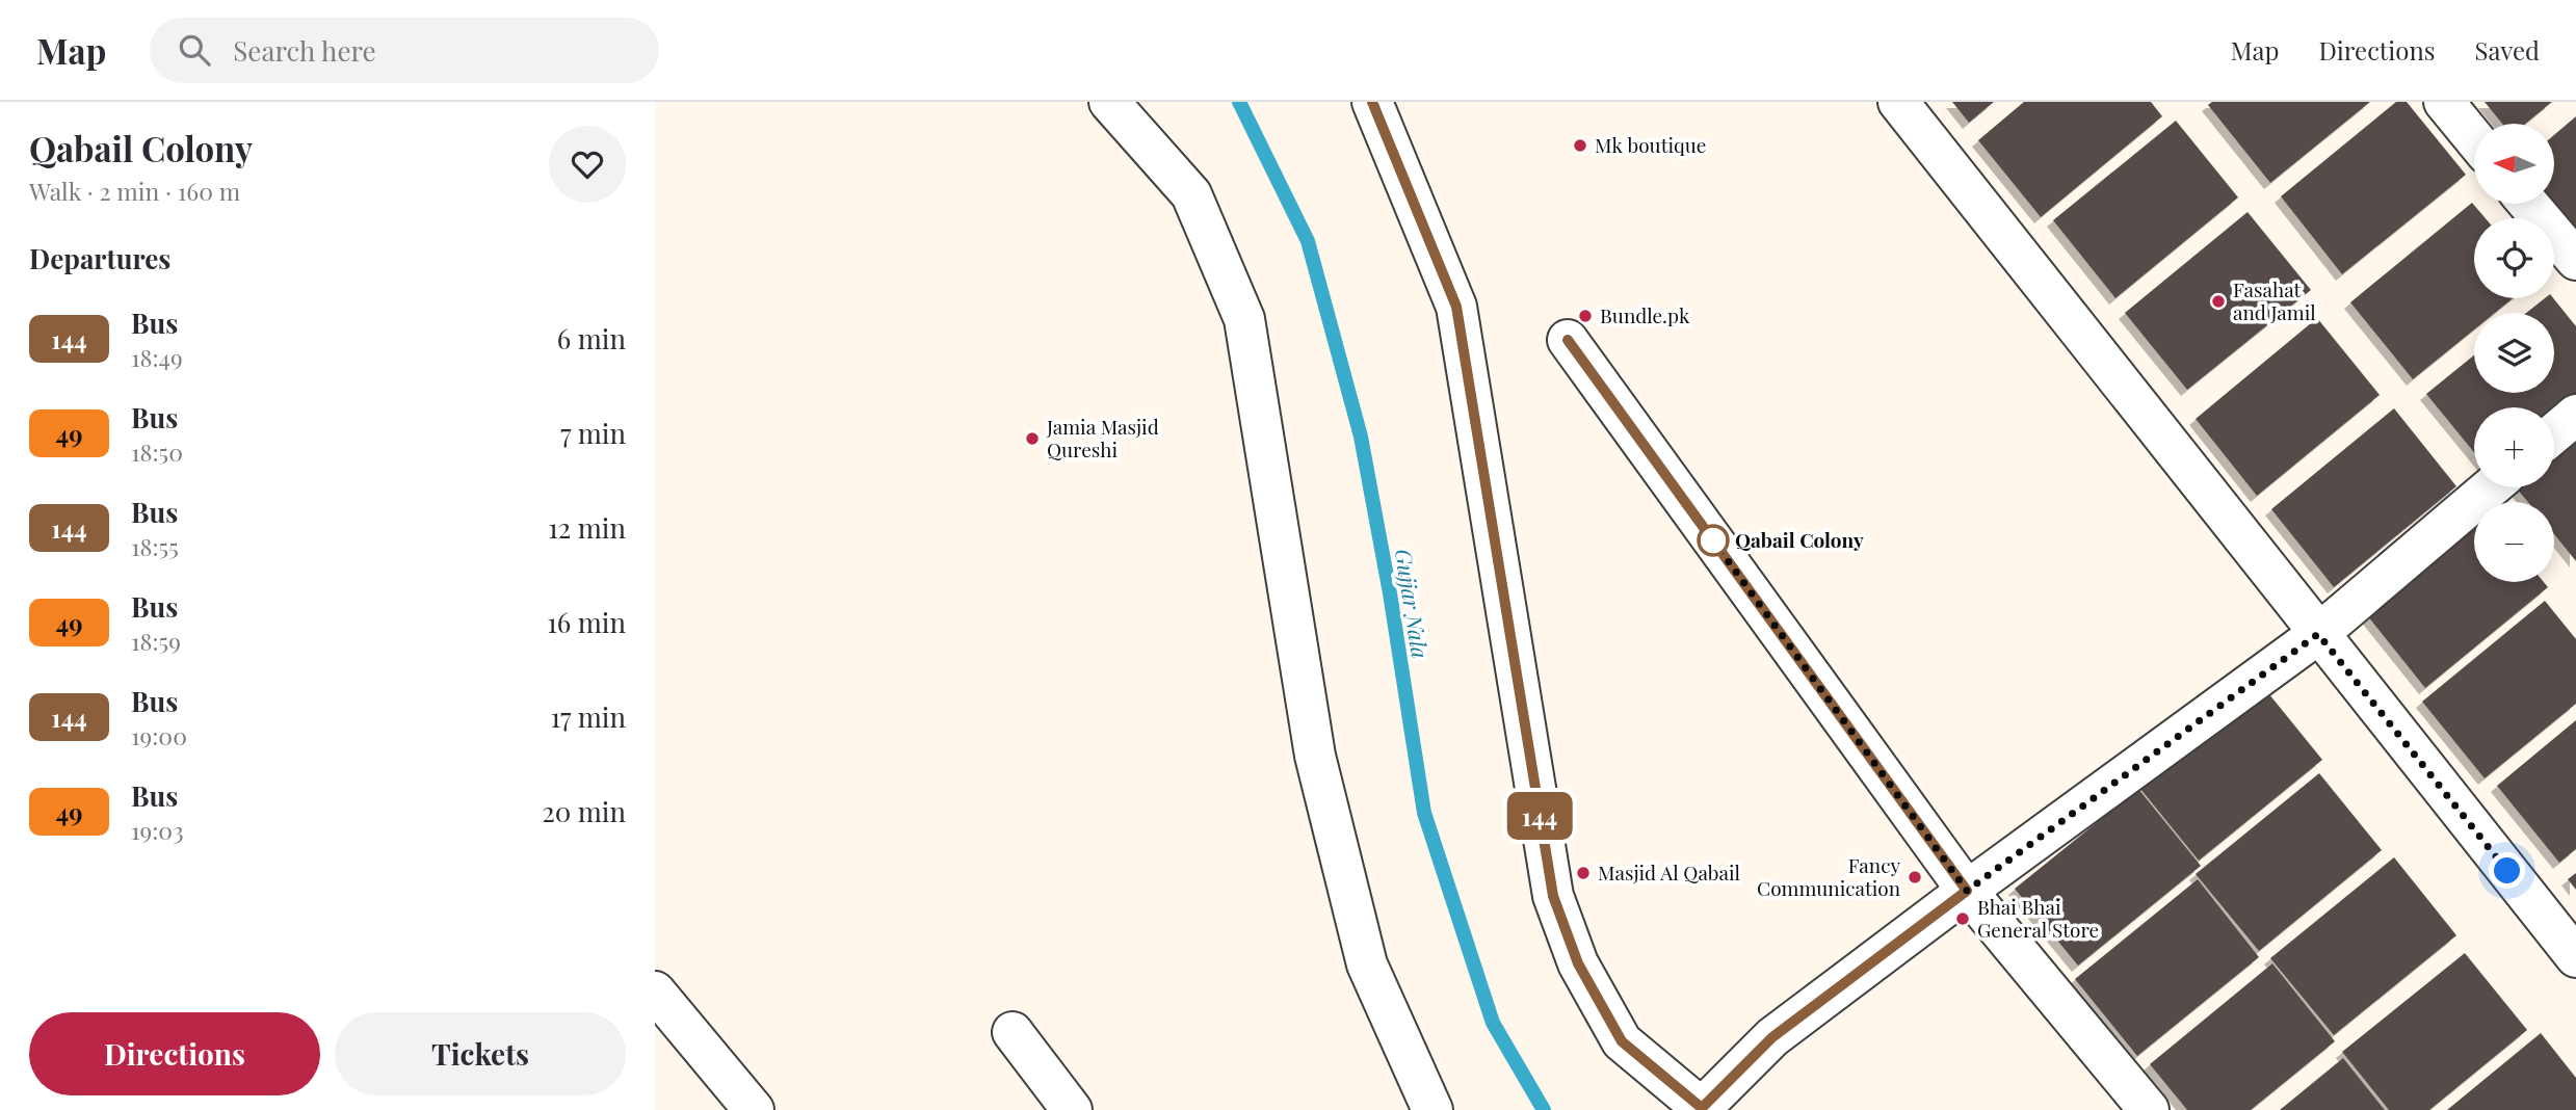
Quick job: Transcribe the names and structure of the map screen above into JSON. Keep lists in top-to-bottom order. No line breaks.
{"water":["Gujjar Nala"],"places":["Mk boutique","Fasahat and Jamil","Bundle.pk","Jamia Masjid Qureshi","Qabail Colony","Masjid Al Qabail","Fancy Communication","Bhai Bhai General Store"],"lines":["bus line 144"],"north":"left","page":{"header":"Map","search":"Search here","nav":["Map","Directions","Saved"],"heading":[["Qabail Colony","Walk · 2 min · 160 m"],"Departures"],"on_map":"144","map_buttons":["+","−"],"list":[{"mark":"144","name":"Bus","note":"18:49","value":"6 min"},{"mark":"49","name":"Bus","note":"18:50","value":"7 min"},{"mark":"144","name":"Bus","note":"18:55","value":"12 min"},{"mark":"49","name":"Bus","note":"18:59","value":"16 min"},{"mark":"144","name":"Bus","note":"19:00","value":"17 min"},{"mark":"49","name":"Bus","note":"19:03","value":"20 min"}],"buttons":["Directions","Tickets"]}}
